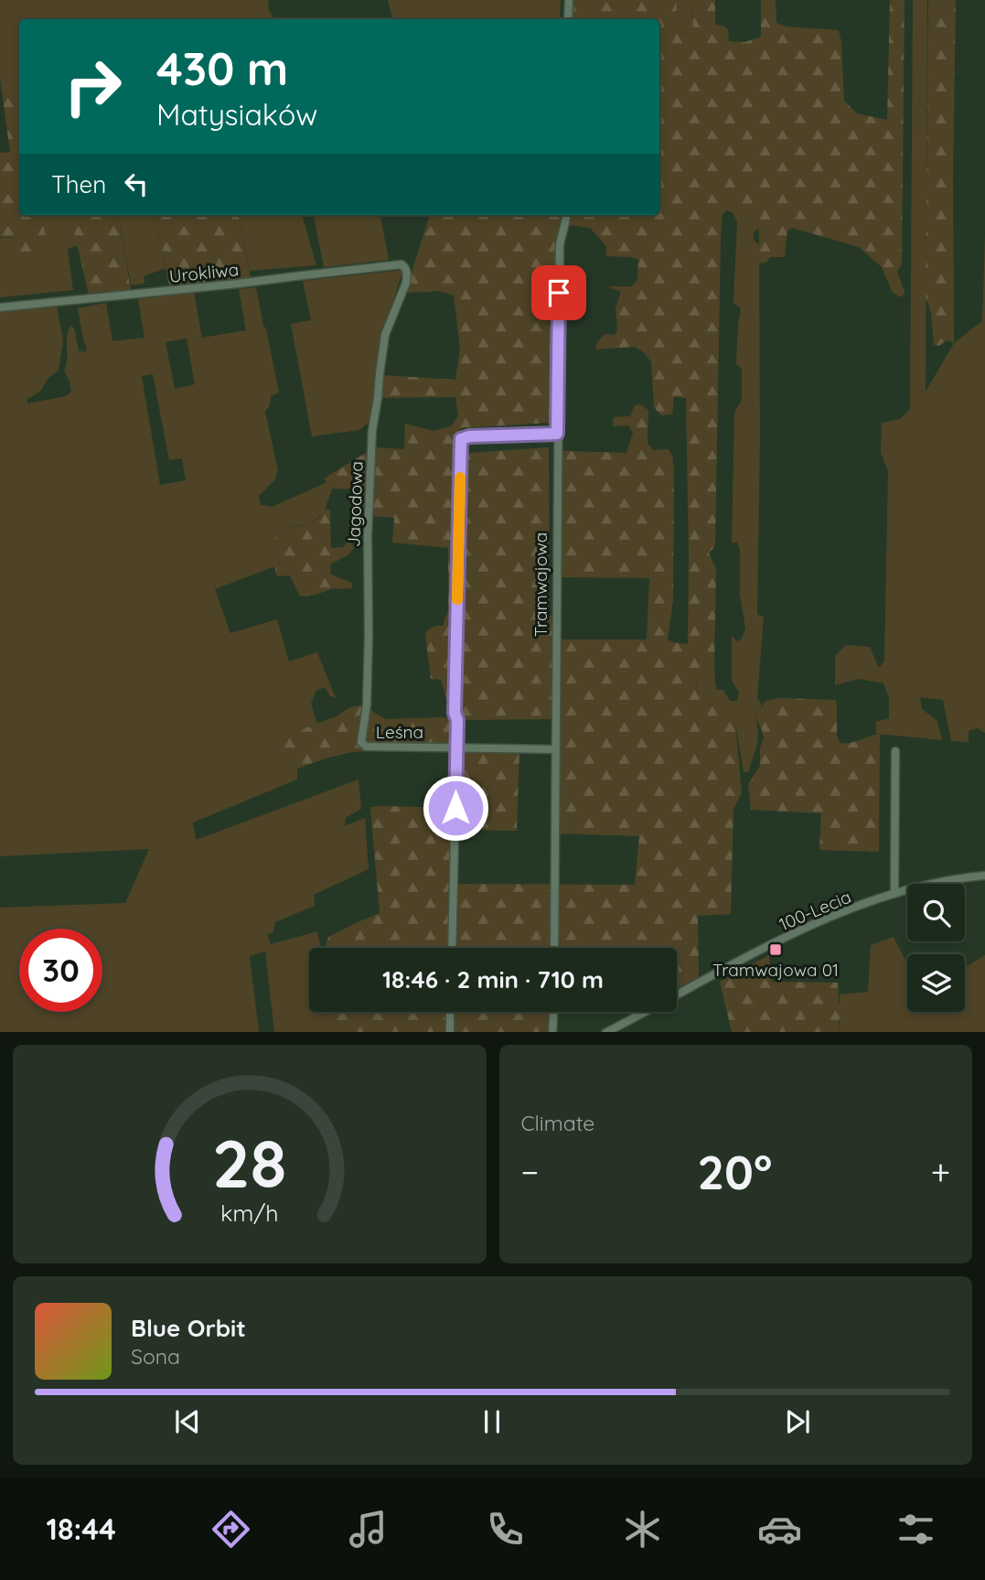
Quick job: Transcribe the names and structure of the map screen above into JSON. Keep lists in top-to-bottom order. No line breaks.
{"streets":{"street":["Urokliwa","Jagodowa","Tramwajowa","Leśna","100-Lecia"]},"crossings":[["Urokliwa","Jagodowa"],["Jagodowa","Leśna"],["Tramwajowa","Leśna"]],"places":{"transit":["Tramwajowa 01"]},"page":{"turn":["430 m","Matysiaków"],"then":"Then","limit":"30","trip":"18:46 · 2 min · 710 m","tile":"Climate","heat":["−","20°","+"],"song":["Blue Orbit","Sona"],"tabs":"18:44","gauge":["28","km/h"]}}
